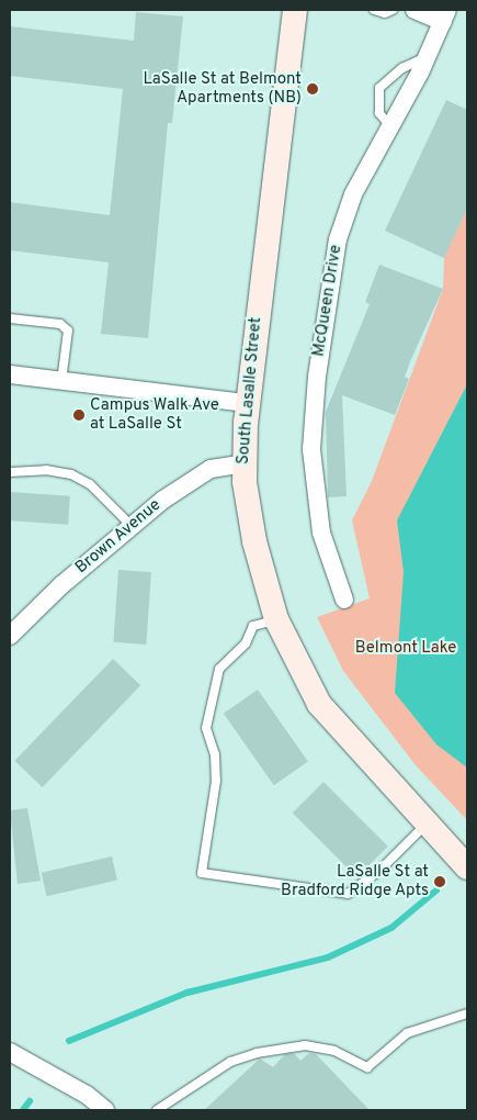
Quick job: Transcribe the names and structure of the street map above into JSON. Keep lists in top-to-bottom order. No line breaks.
{"streets":{"street":["McQueen Drive","South Lasalle Street","Brown Avenue"]},"crossings":[["South Lasalle Street","Brown Avenue"]],"parks":["Belmont Lake"],"places":["LaSalle St at Belmont Apartments (NB)","Campus Walk Ave at LaSalle St","LaSalle St at Bradford Ridge Apts"]}
